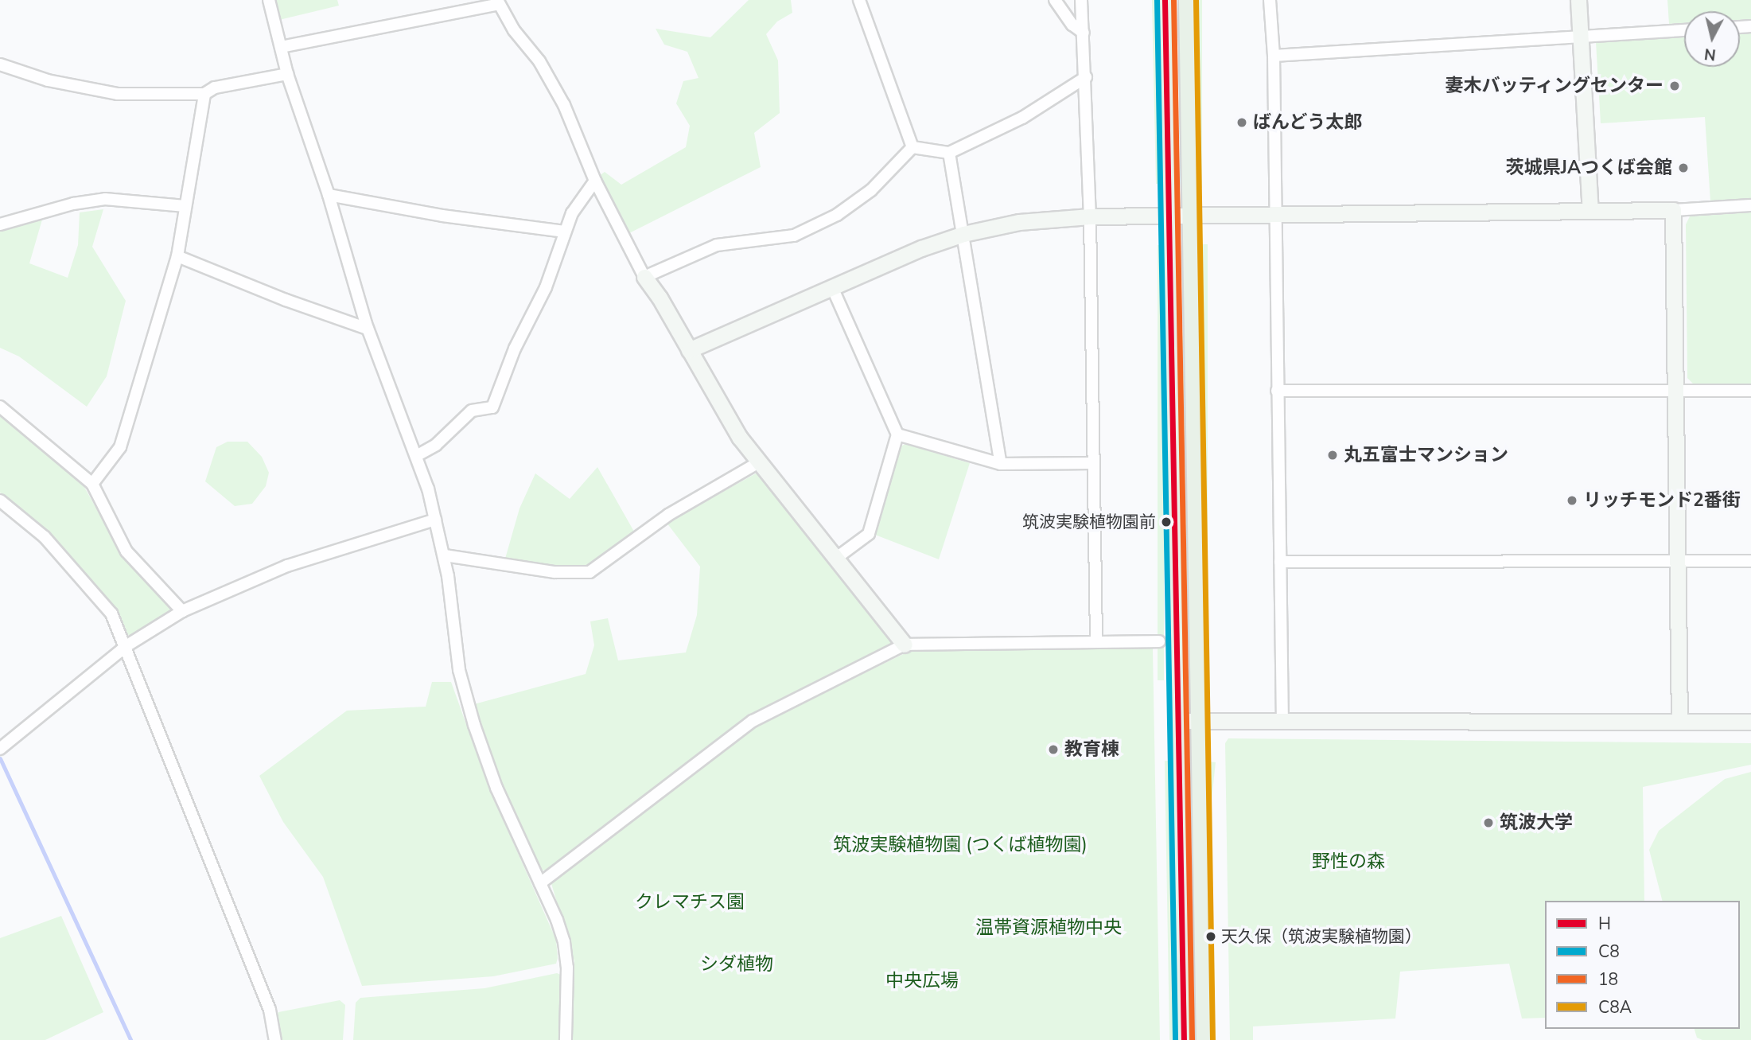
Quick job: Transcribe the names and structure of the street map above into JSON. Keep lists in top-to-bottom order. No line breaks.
{"parks":["筑波実験植物園 (つくば植物園)","野性の森","クレマチス園","温帯資源植物中央","シダ植物","中央広場"],"places":["妻木バッティングセンター","ばんどう太郎","茨城県JAつくば会館","丸五富士マンション","リッチモンド2番街","筑波実験植物園前","教育棟","筑波大学","天久保（筑波実験植物園）"],"lines":["transit line H","transit line C8","transit line 18","transit line C8A"],"legend":["H","C8","18","C8A"],"north":"bottom"}
